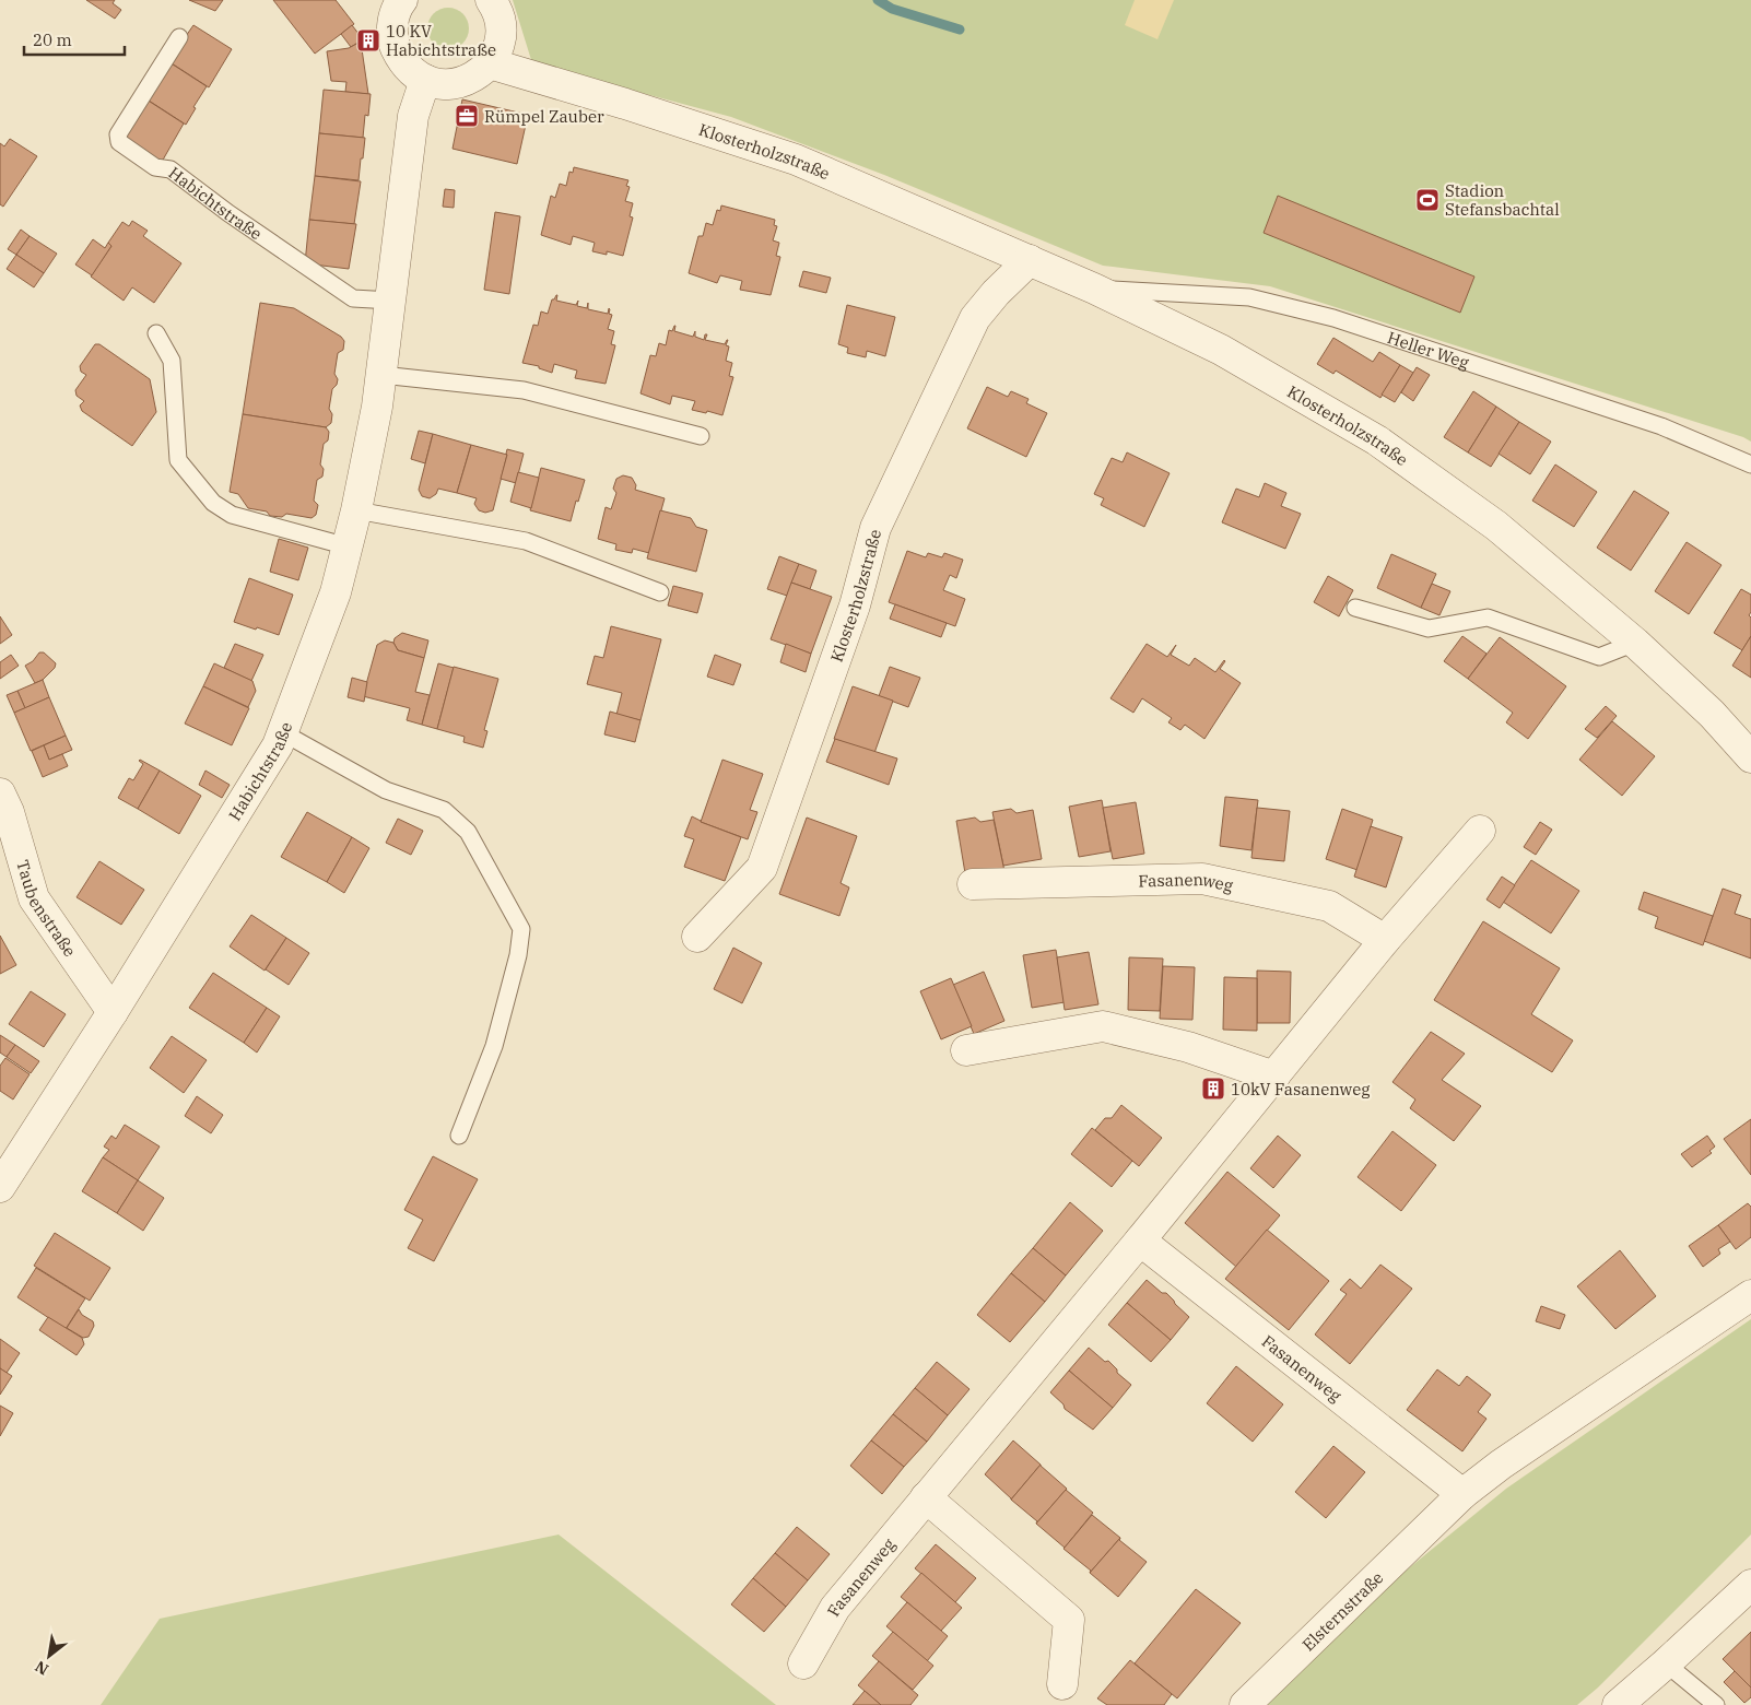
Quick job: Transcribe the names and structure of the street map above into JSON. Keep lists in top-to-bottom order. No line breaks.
{"streets":{"street":["Klosterholzstraße","Habichtstraße","Fasanenweg","Taubenstraße","Elsternstraße"],"lane":["Heller Weg"]},"crossings":[["Klosterholzstraße","Heller Weg"],["Habichtstraße","Taubenstraße"],["Fasanenweg","Elsternstraße"]],"places":{"building":["10 KV Habichtstraße","10kV Fasanenweg"],"office":["Rümpel Zauber"],"sports":["Stadion Stefansbachtal"]},"scale_bar":"20 m","north":"bottom left"}
